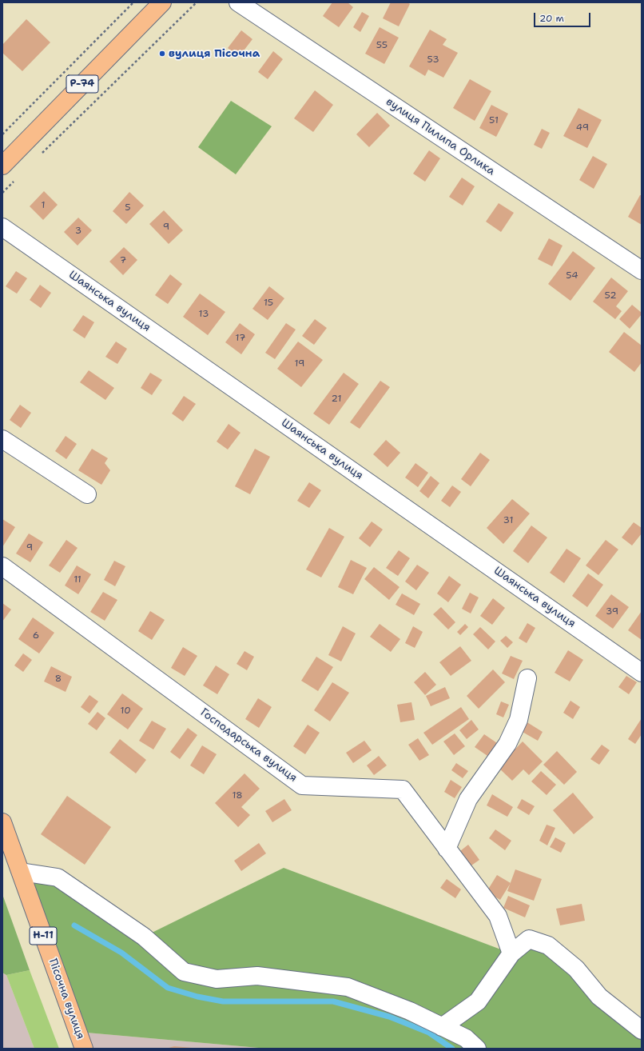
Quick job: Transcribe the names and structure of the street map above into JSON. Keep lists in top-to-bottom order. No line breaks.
{"streets":{"main road":["Р-74","Н-11","Пісочна вулиця"],"street":["вулиця Пилипа Орлика","Шаянська вулиця","Господарська вулиця"]},"places":["вулиця Пісочна"],"house_numbers":["55","53","51","49","1","5","9","3","7","54","52","15","13","17","19","21","31","9","11","39","6","8","10","18"],"scale_bar":"20 m"}
